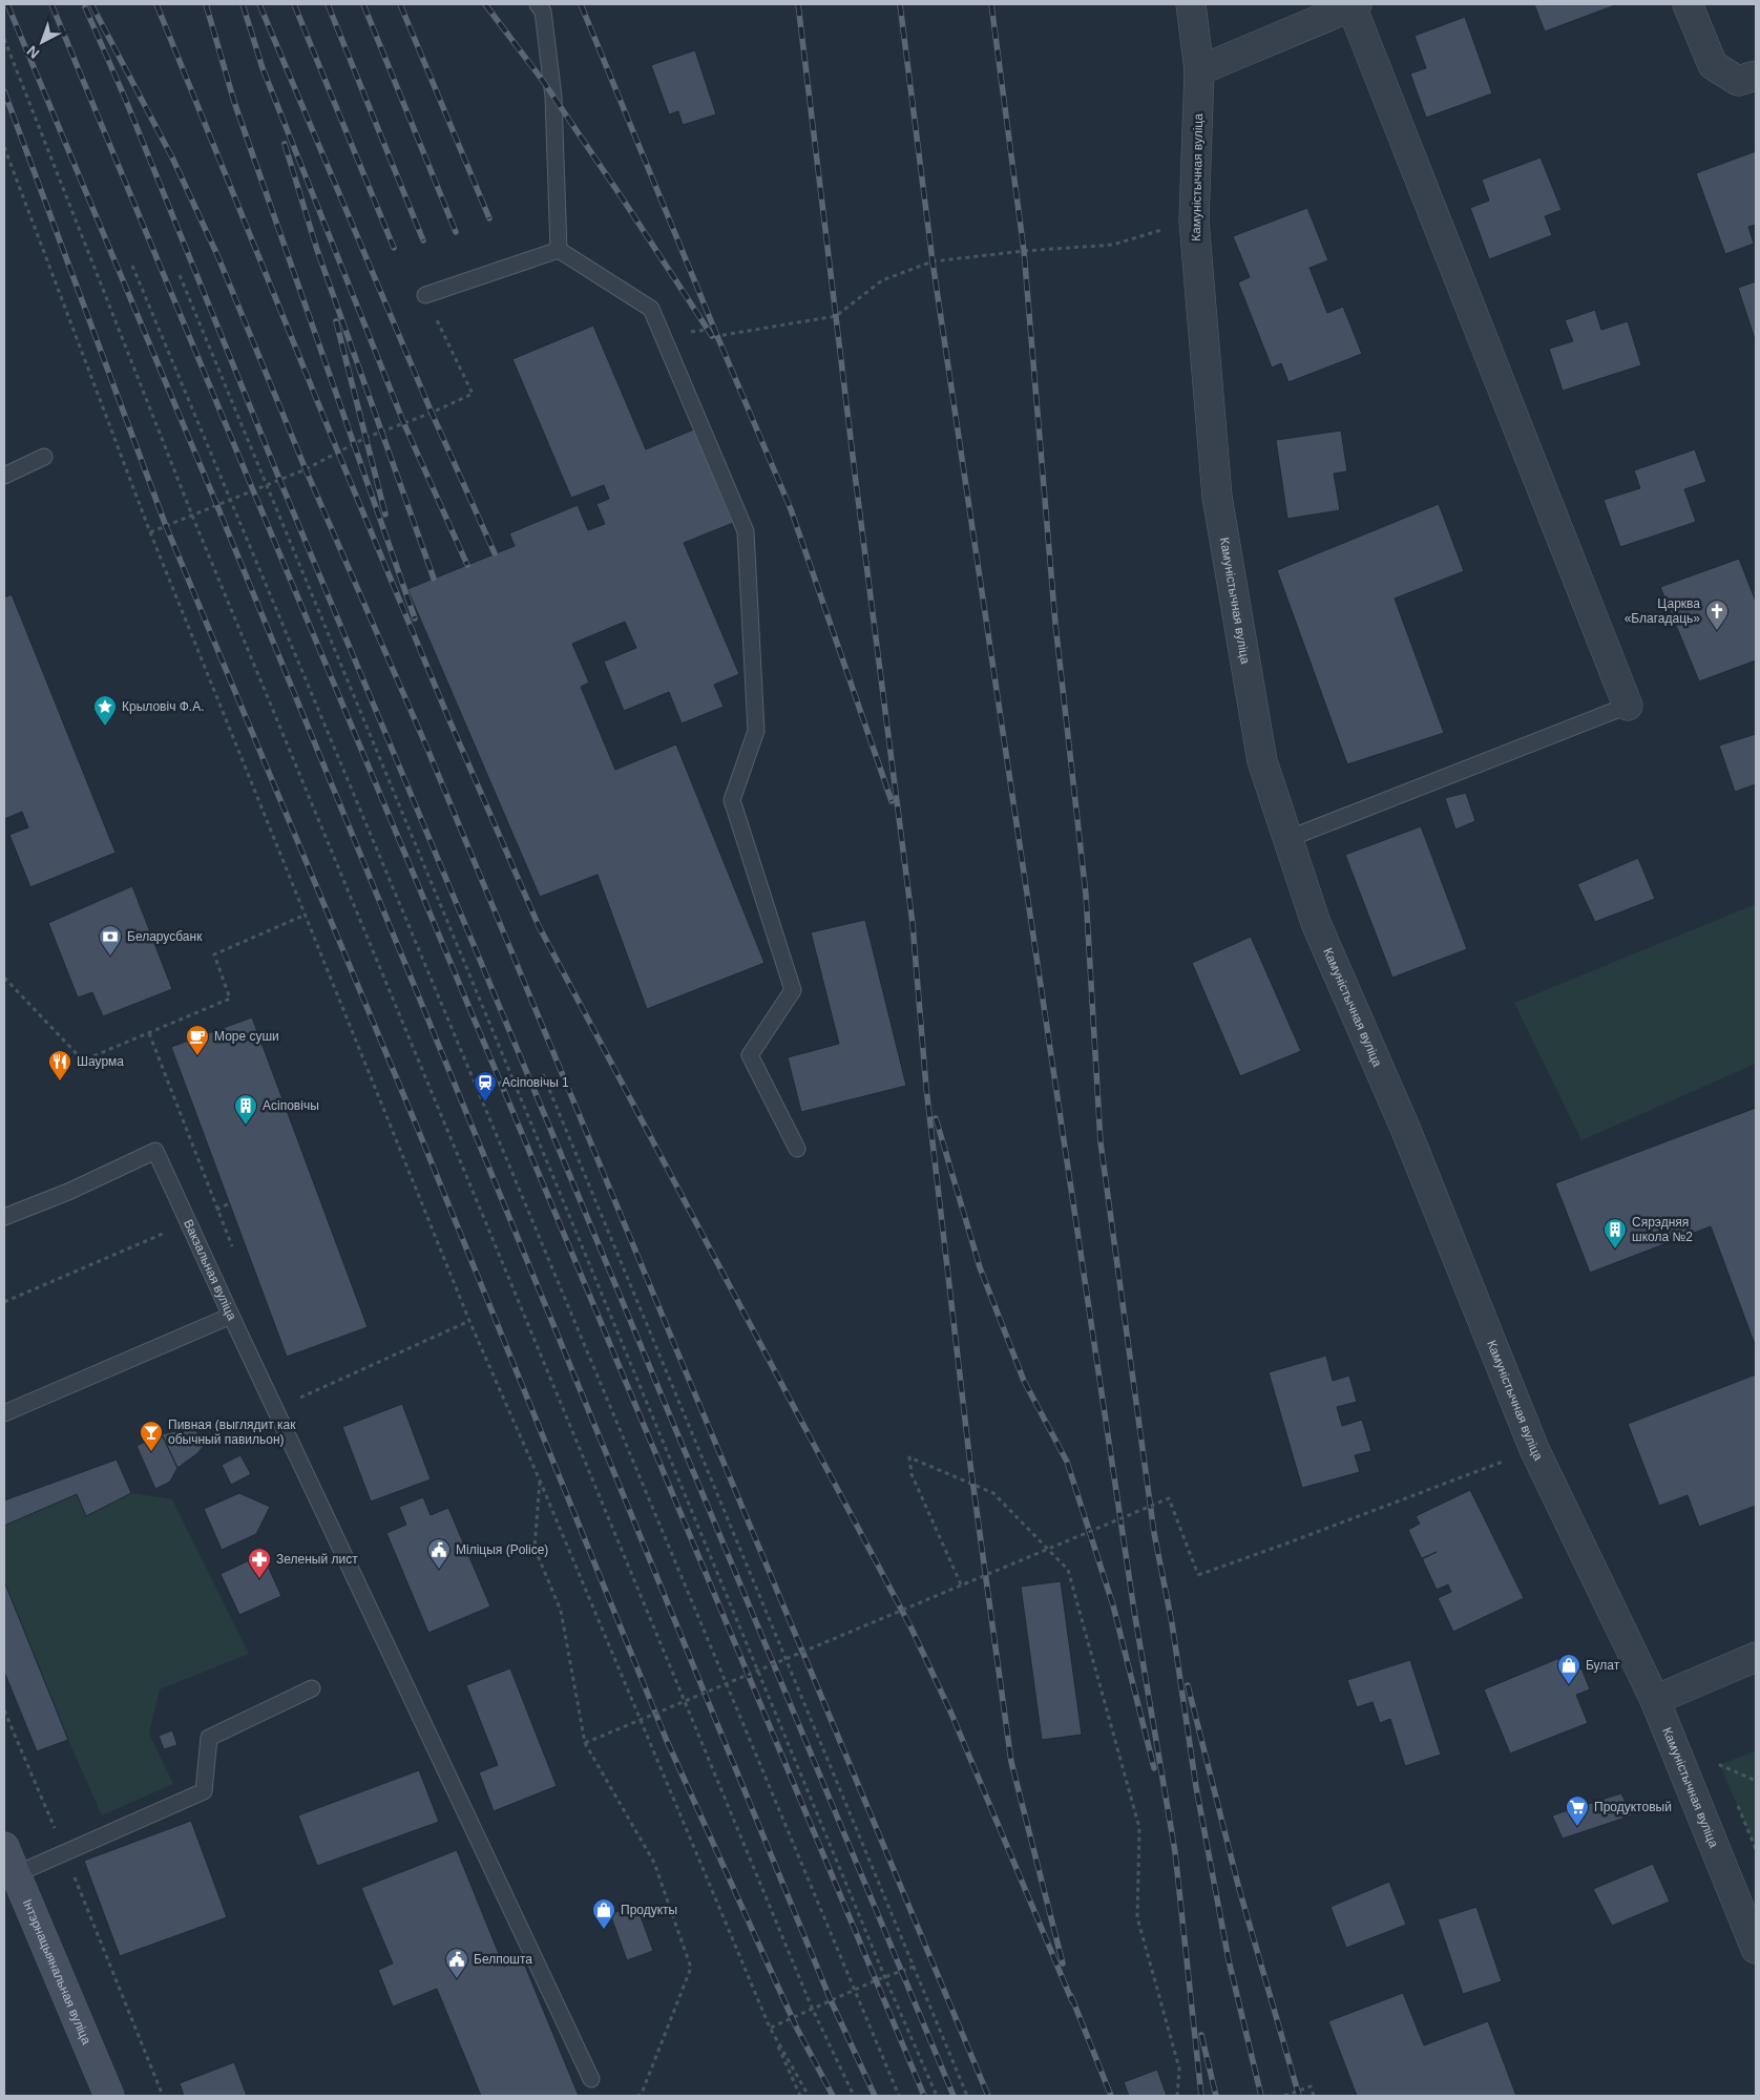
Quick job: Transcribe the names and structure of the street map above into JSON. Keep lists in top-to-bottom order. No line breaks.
{"streets":{"street":["Камуністычная вуліца","Інтэрнацыянальная вуліца"],"lane":["Вакзальная вуліца"]},"places":{"church":["Царква «Благадаць»"],"place":["Крыловіч Ф.А."],"bank":["Беларусбанк"],"cafe":["Море суши"],"restaurant":["Шаурма"],"station":["Асіповічы 1"],"building":["Асіповічы","Сярэдняя школа №2"],"bar":["Пивная (выглядит как обычный павильон)"],"public building":["Міліцыя (Police)","Белпошта"],"pharmacy":["Зеленый лист"],"shop":["Булат","Продукты"],"supermarket":["Продуктовый"]},"north":"bottom left"}
